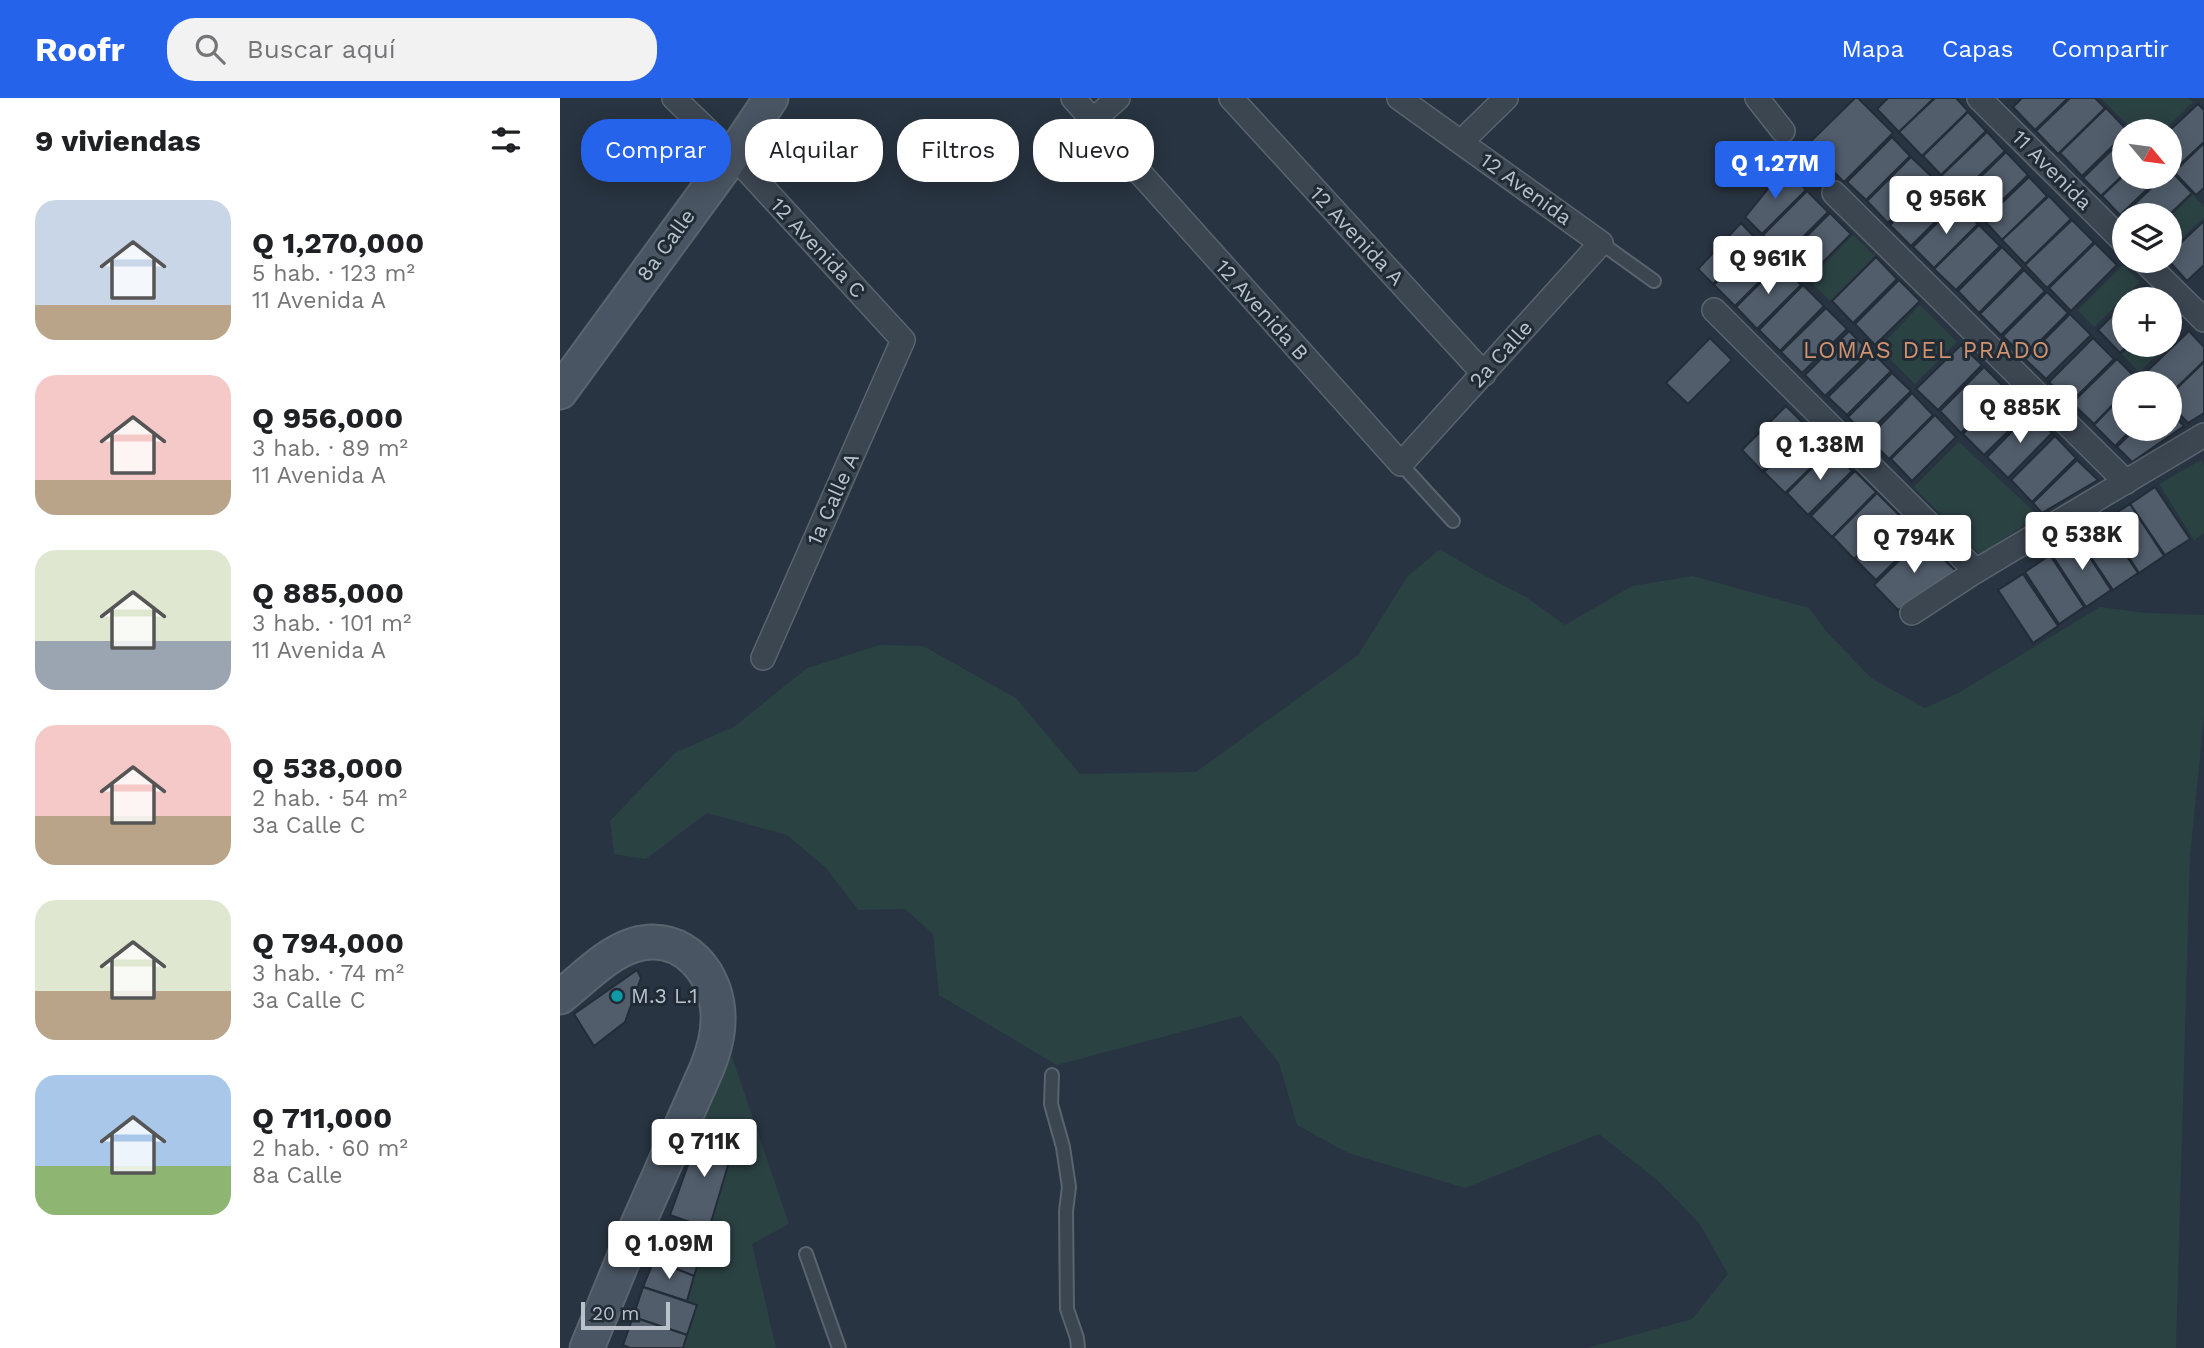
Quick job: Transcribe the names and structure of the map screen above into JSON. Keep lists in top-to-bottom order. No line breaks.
{"streets":{"main road":["8a Calle"],"street":["11 Avenida","12 Avenida","12 Avenida A","12 Avenida C","12 Avenida B","2a Calle","1a Calle A"]},"crossings":[["12 Avenida","2a Calle"],["12 Avenida A","2a Calle"],["8a Calle","12 Avenida C"],["12 Avenida C","1a Calle A"],["12 Avenida B","2a Calle"]],"districts":["LOMAS DEL PRADO"],"places":["M.3 L.1"],"scale_bar":"20 m","north":"bottom right","page":{"header":"Roofr","search":"Buscar aquí","nav":["Mapa","Capas","Compartir"],"heading":"9 viviendas","map_buttons":["+","−"],"chip":["Comprar","Alquilar","Filtros","Nuevo"],"price":["Q 1.27M","Q 956K","Q 961K","Q 885K","Q 1.38M","Q 538K","Q 794K","Q 711K","Q 1.09M"],"list":[{"name":"Q 1,270,000","note":"5 hab. · 123 m² · 11 Avenida A"},{"name":"Q 956,000","note":"3 hab. · 89 m² · 11 Avenida A"},{"name":"Q 885,000","note":"3 hab. · 101 m² · 11 Avenida A"},{"name":"Q 538,000","note":"2 hab. · 54 m² · 3a Calle C"},{"name":"Q 794,000","note":"3 hab. · 74 m² · 3a Calle C"},{"name":"Q 711,000","note":"2 hab. · 60 m² · 8a Calle"}],"scale":"20 m"}}
